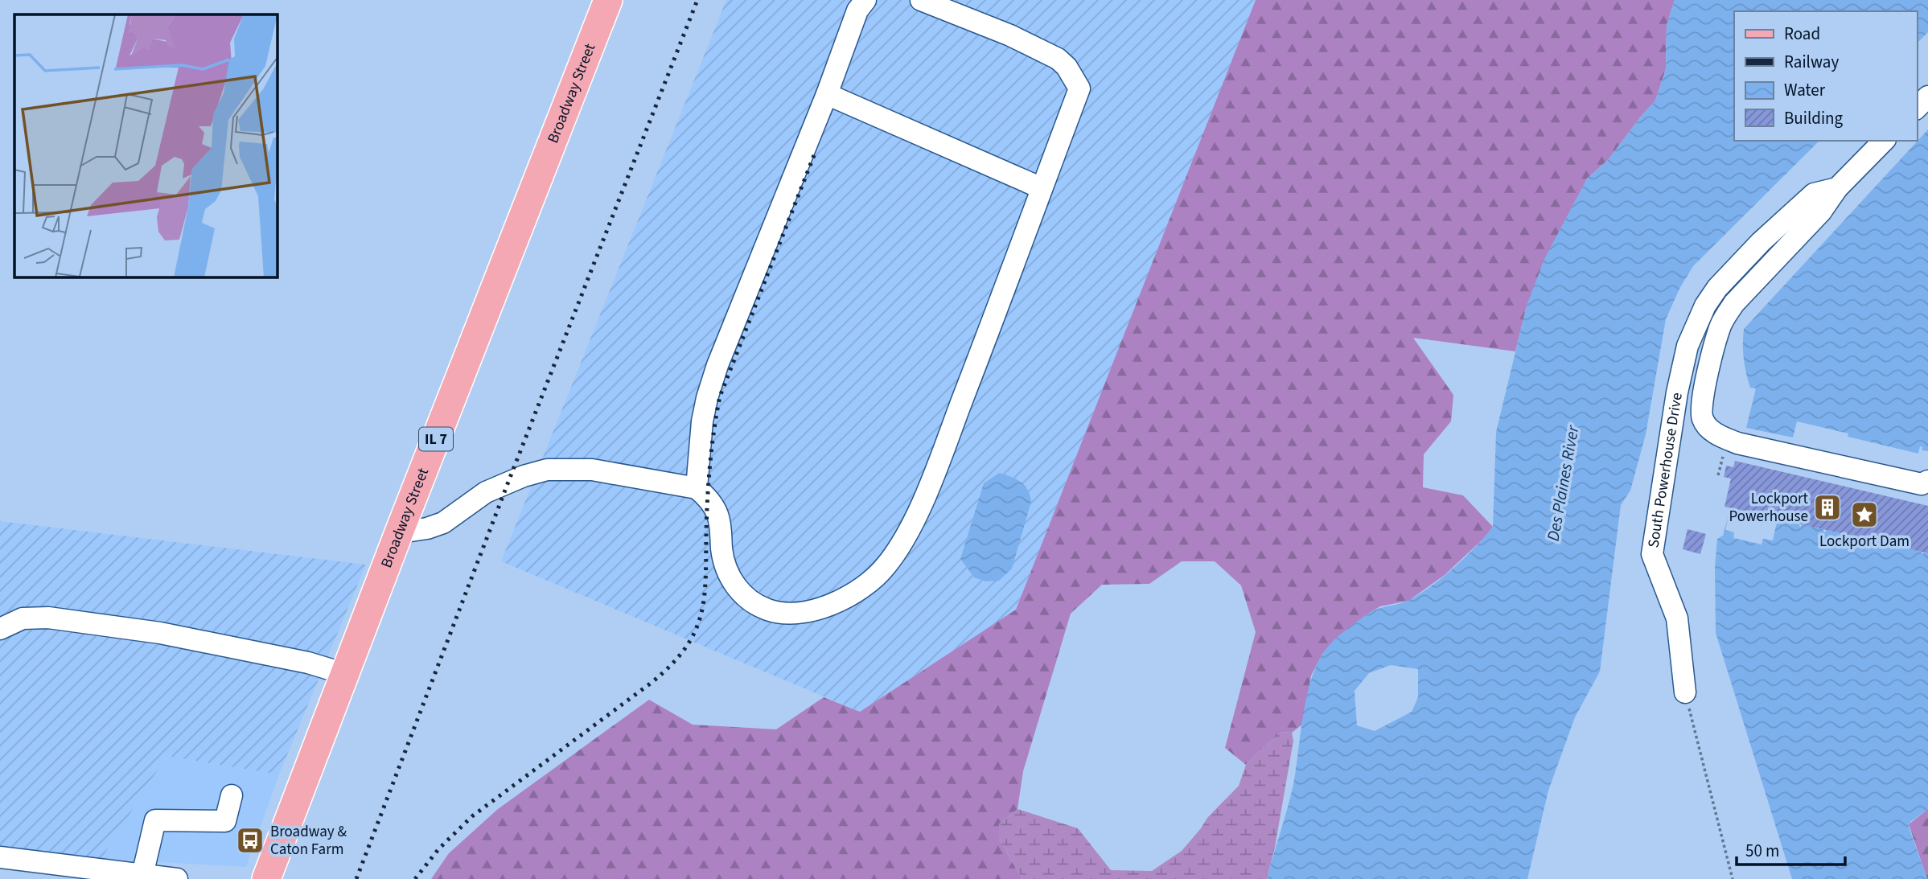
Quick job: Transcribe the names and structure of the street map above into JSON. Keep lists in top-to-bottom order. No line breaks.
{"streets":{"main road":["Broadway Street","IL 7"],"street":["South Powerhouse Drive"]},"water":["Des Plaines River"],"places":{"building":["Lockport Powerhouse"],"place":["Lockport Dam"],"bus stop":["Broadway & Caton Farm"]},"legend":["Road","Railway","Water","Building"],"scale_bar":"50 m"}
